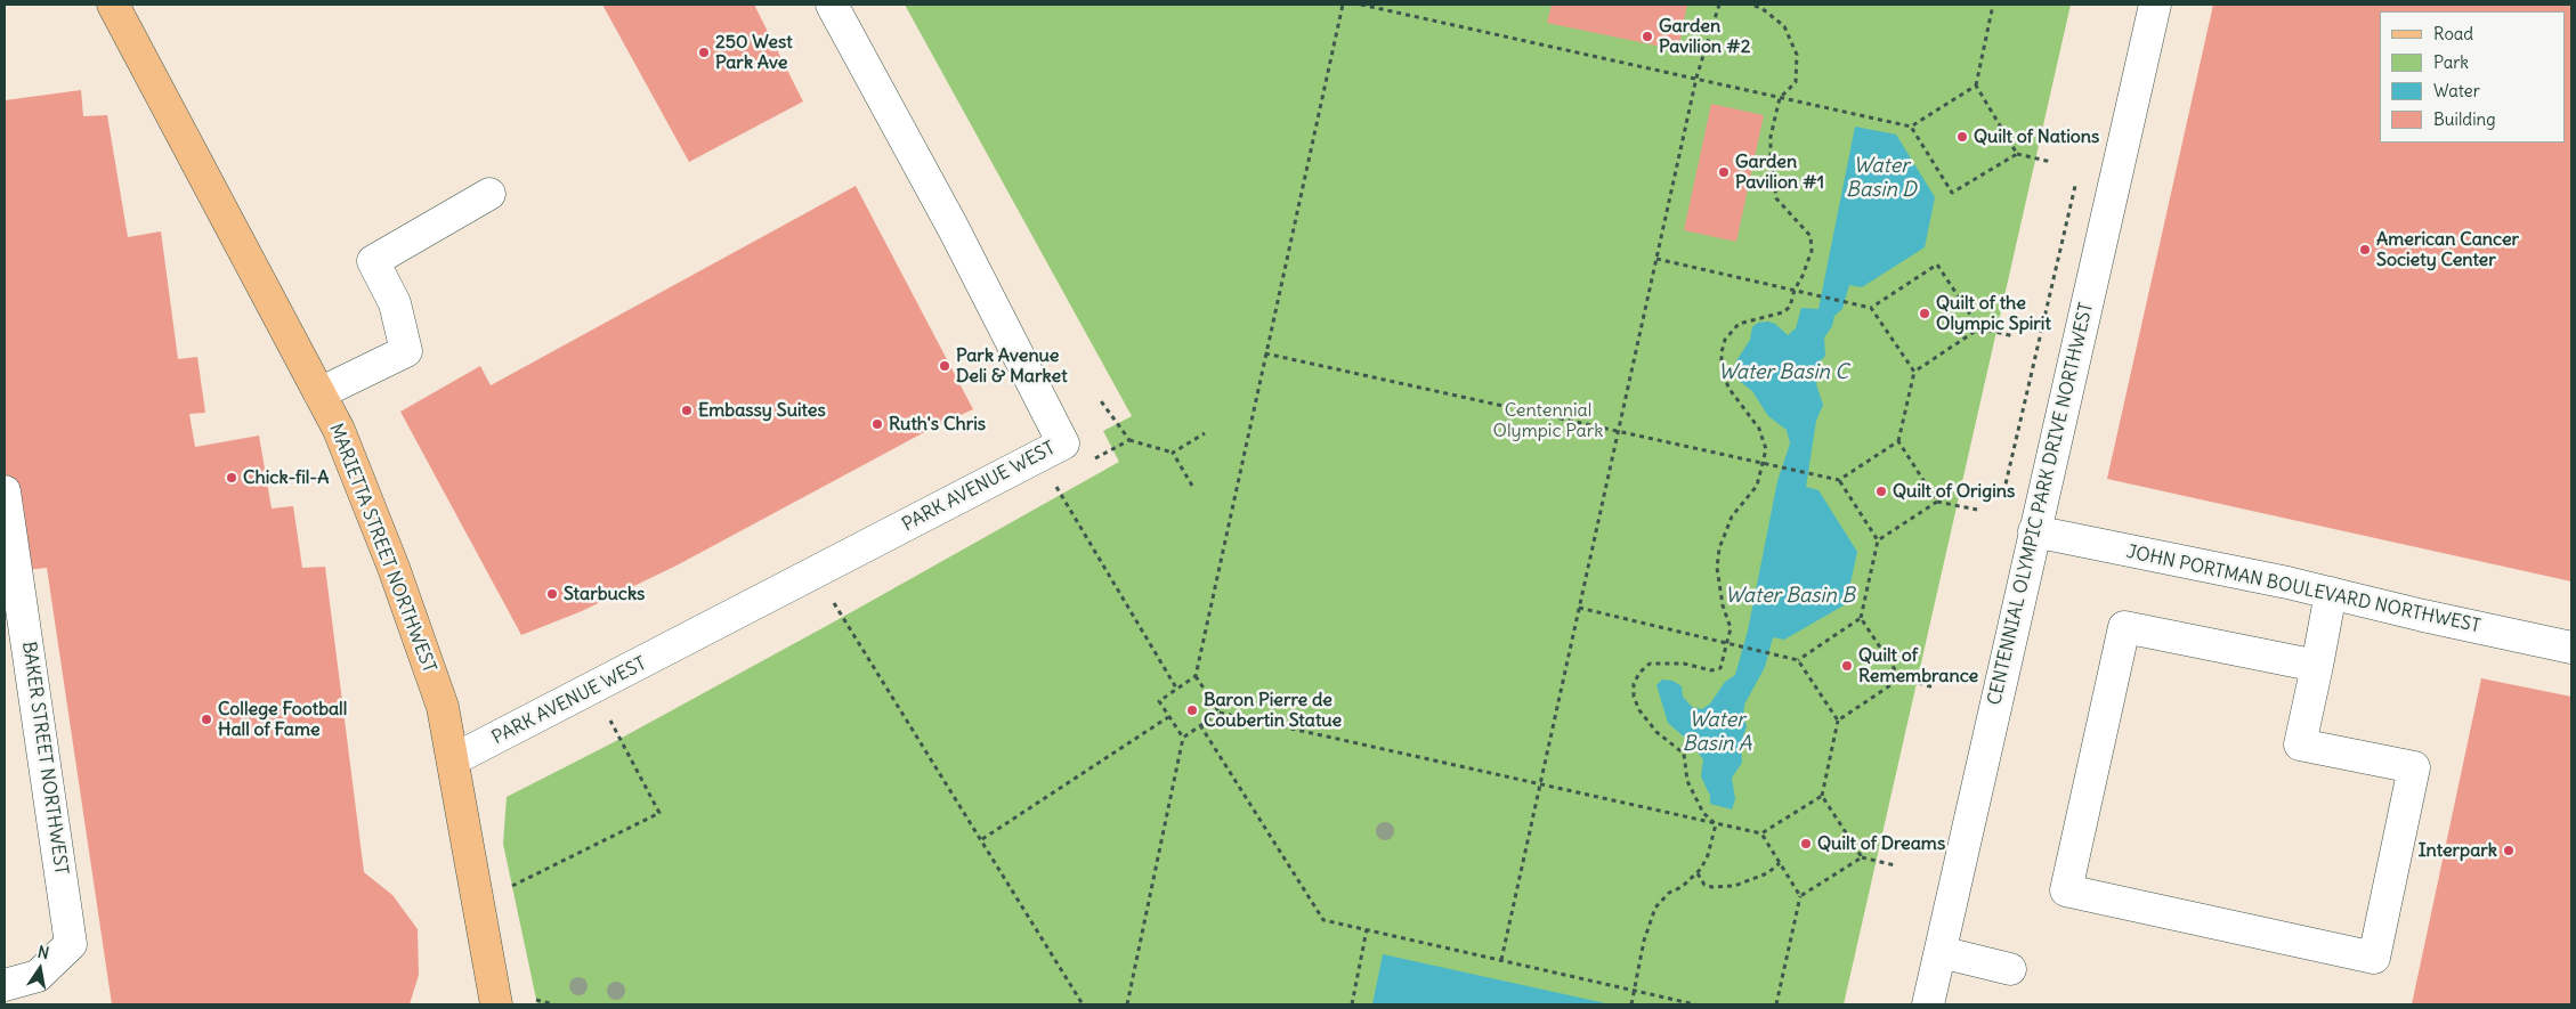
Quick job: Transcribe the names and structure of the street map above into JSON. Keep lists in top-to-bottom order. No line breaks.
{"streets":{"main road":["MARIETTA STREET NORTHWEST"],"street":["PARK AVENUE WEST","CENTENNIAL OLYMPIC PARK DRIVE NORTHWEST","JOHN PORTMAN BOULEVARD NORTHWEST","BAKER STREET NORTHWEST"]},"crossings":[["PARK AVENUE WEST","MARIETTA STREET NORTHWEST"],["CENTENNIAL OLYMPIC PARK DRIVE NORTHWEST","JOHN PORTMAN BOULEVARD NORTHWEST"]],"water":["Water Basin D","Water Basin C","Water Basin B","Water Basin A"],"parks":["Centennial Olympic Park"],"places":["Garden Pavilion #2","250 West Park Ave","Quilt of Nations","Garden Pavilion #1","American Cancer Society Center","Quilt of the Olympic Spirit","Park Avenue Deli & Market","Embassy Suites","Ruth's Chris","Chick-fil-A","Quilt of Origins","Starbucks","Quilt of Remembrance","Baron Pierre de Coubertin Statue","College Football Hall of Fame","Quilt of Dreams","Interpark"],"legend":["Road","Park","Water","Building"],"north":"top"}
